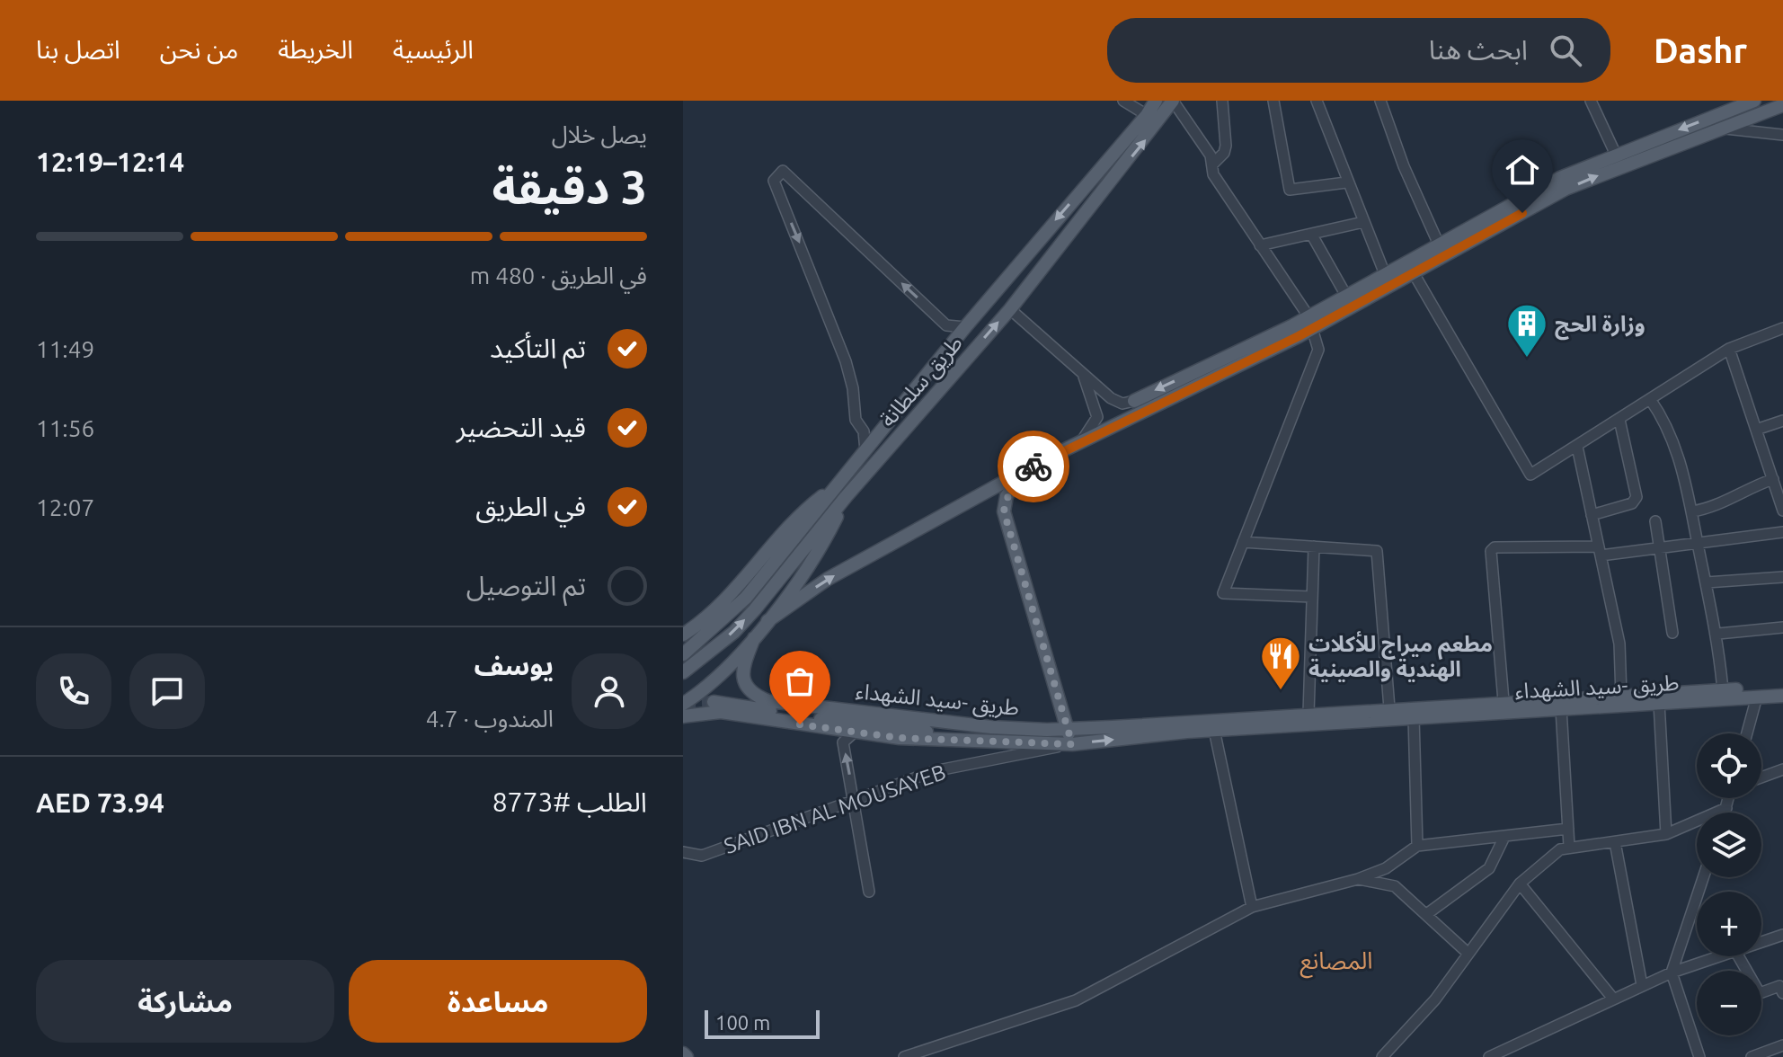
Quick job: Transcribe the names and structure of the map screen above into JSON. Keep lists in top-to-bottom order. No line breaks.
{"streets":{"main road":["طريق سلطانة","طريق -سيد الشهداء"],"street":["SAID IBN AL MOUSAYEB"]},"crossings":[["طريق -سيد الشهداء","SAID IBN AL MOUSAYEB"]],"districts":["المصانع"],"places":{"building":["وزارة الحج"],"restaurant":["مطعم ميراج للأكلات الهندية والصينية"]},"scale_bar":"100 m","page":{"header":"Dashr","search":"ابحث هنا","nav":["الرئيسية","الخريطة","من نحن","اتصل بنا"],"heading":["3 دقيقة","يصل خلال","12:14–12:19"],"panel":["يوسف","المندوب · 4.7","الطلب #8773","AED 73.94"],"bar":"في الطريق · 480 m","list":[["تم التأكيد","11:49"],["قيد التحضير","11:56"],["في الطريق","12:07"],"تم التوصيل"],"map_buttons":["+","−"],"buttons":["مساعدة","مشاركة"],"scale":"100 m"}}
